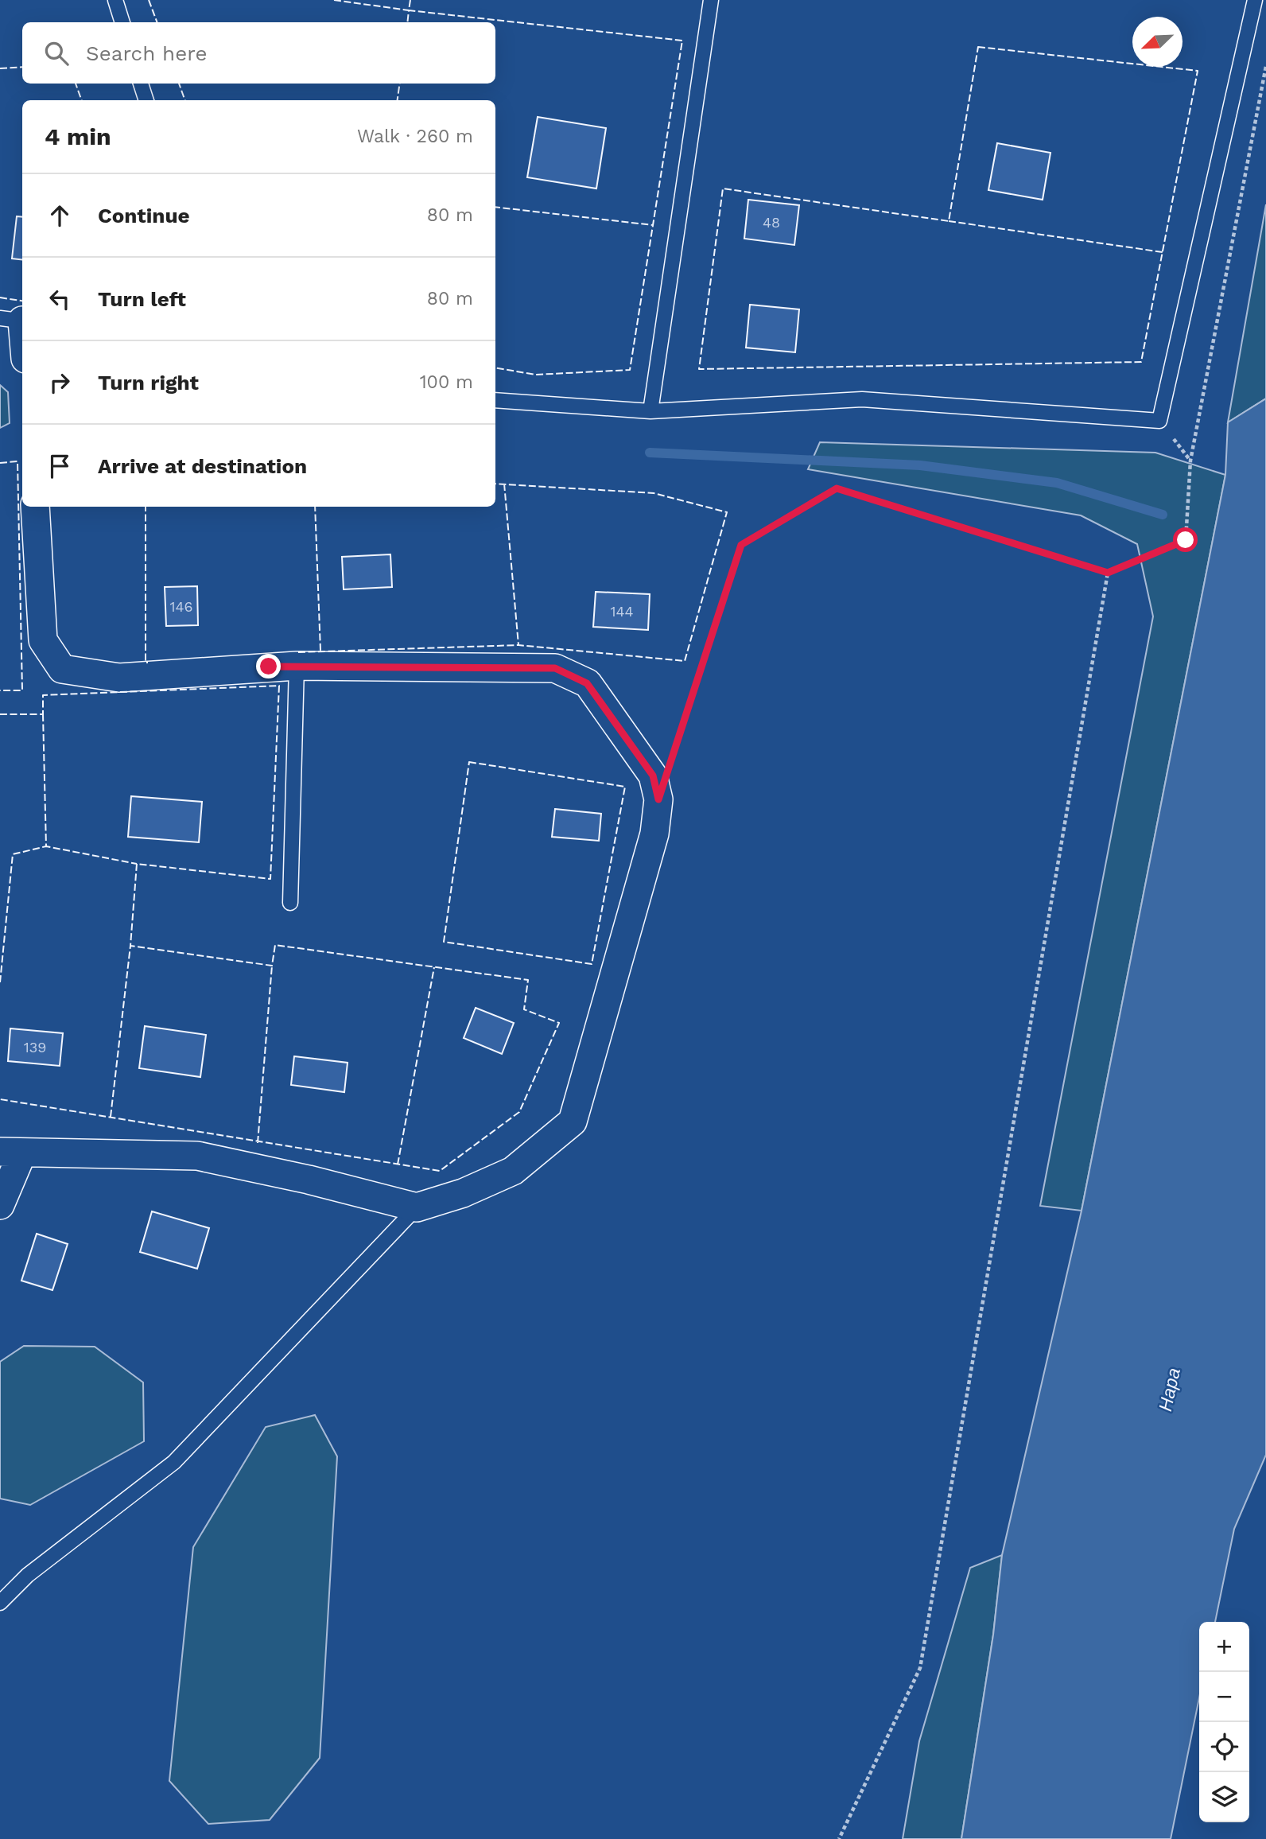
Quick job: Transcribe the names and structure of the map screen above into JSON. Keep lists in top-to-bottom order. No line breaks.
{"water":["Нара"],"house_numbers":["48","146","144","139"],"north":"bottom left","page":{"search":"Search here","heading":["4 min","Walk · 260 m"],"list":[["Continue","80 m"],["Turn left","80 m"],["Turn right","100 m"],"Arrive at destination"],"map_buttons":["+","−"]}}
